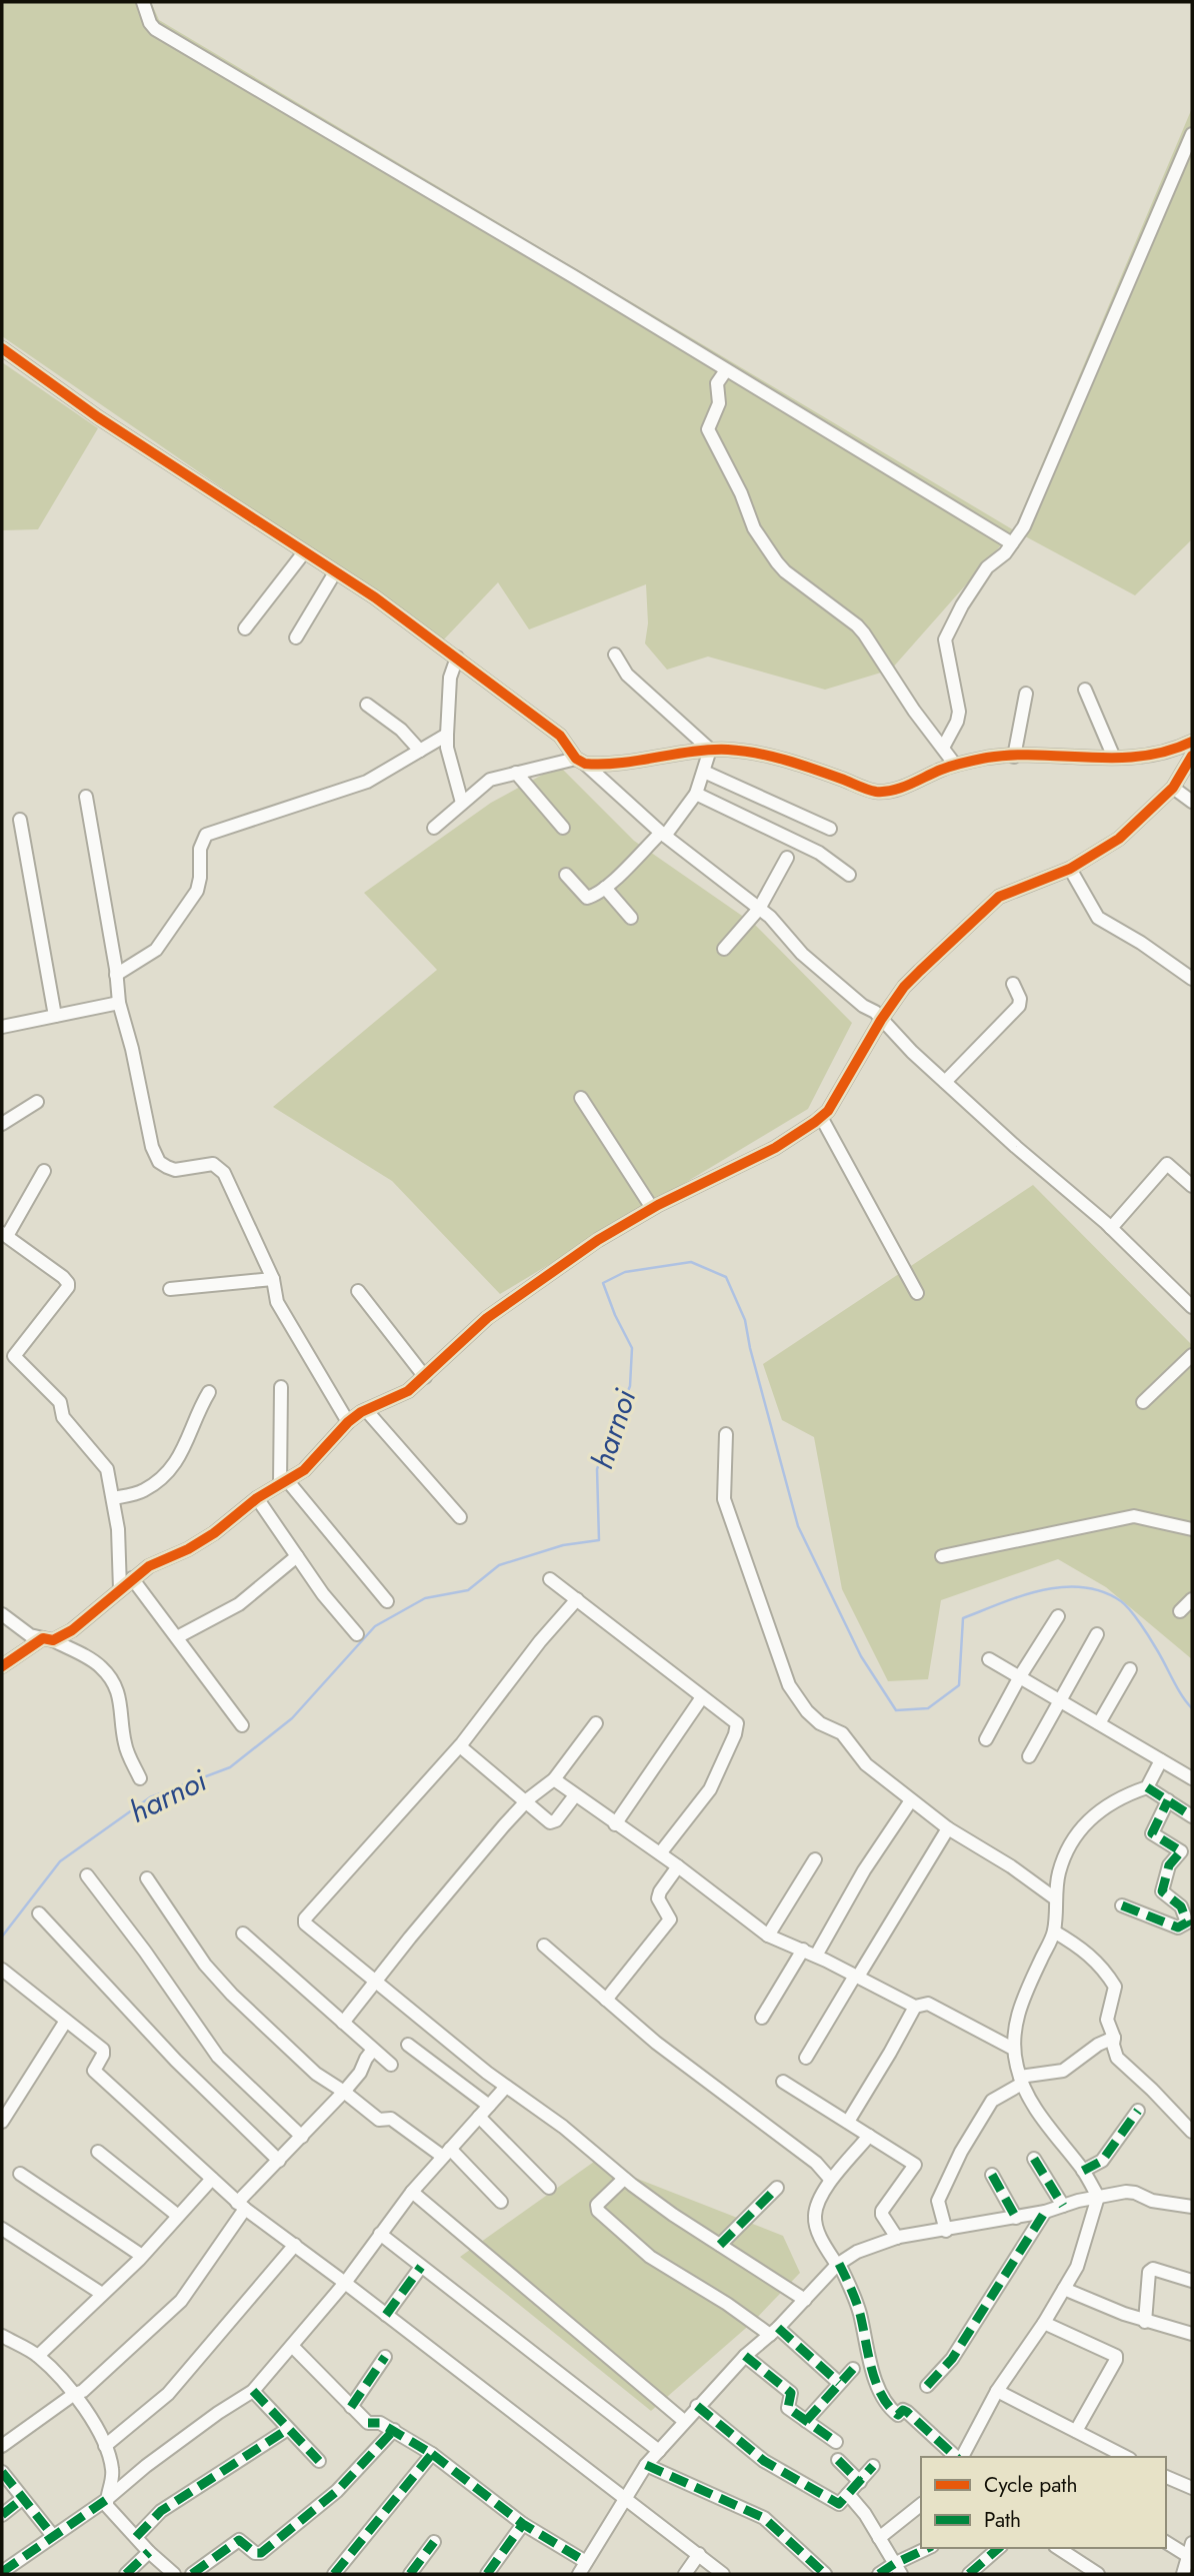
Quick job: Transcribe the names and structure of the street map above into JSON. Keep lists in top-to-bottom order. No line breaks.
{"water":["harnoi"],"legend":["Cycle path","Path"]}
